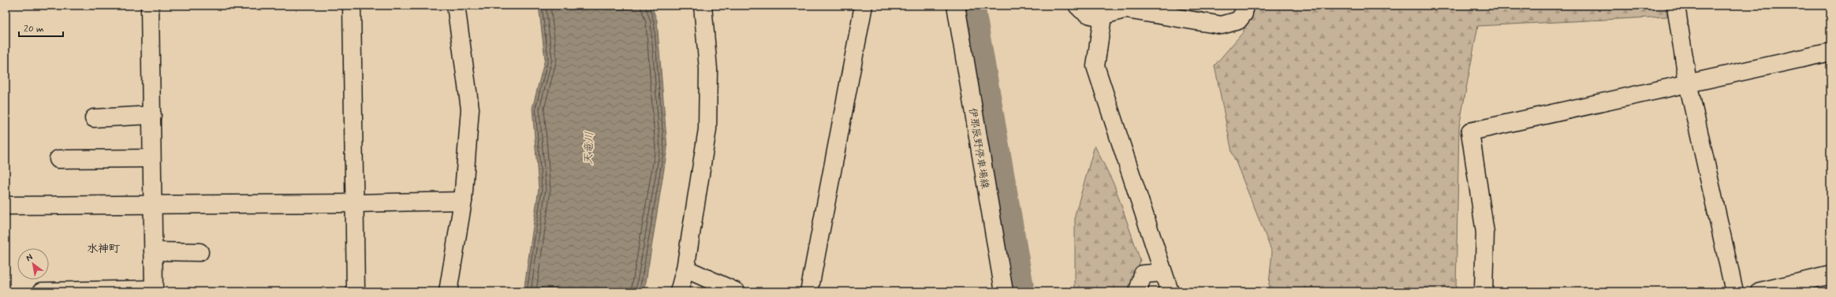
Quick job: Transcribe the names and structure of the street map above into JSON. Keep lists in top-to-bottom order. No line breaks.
{"streets":{"street":["伊那辰野停車場線"]},"districts":["水神町"],"water":["天竜川"],"scale_bar":"20 m","north":"top left"}
